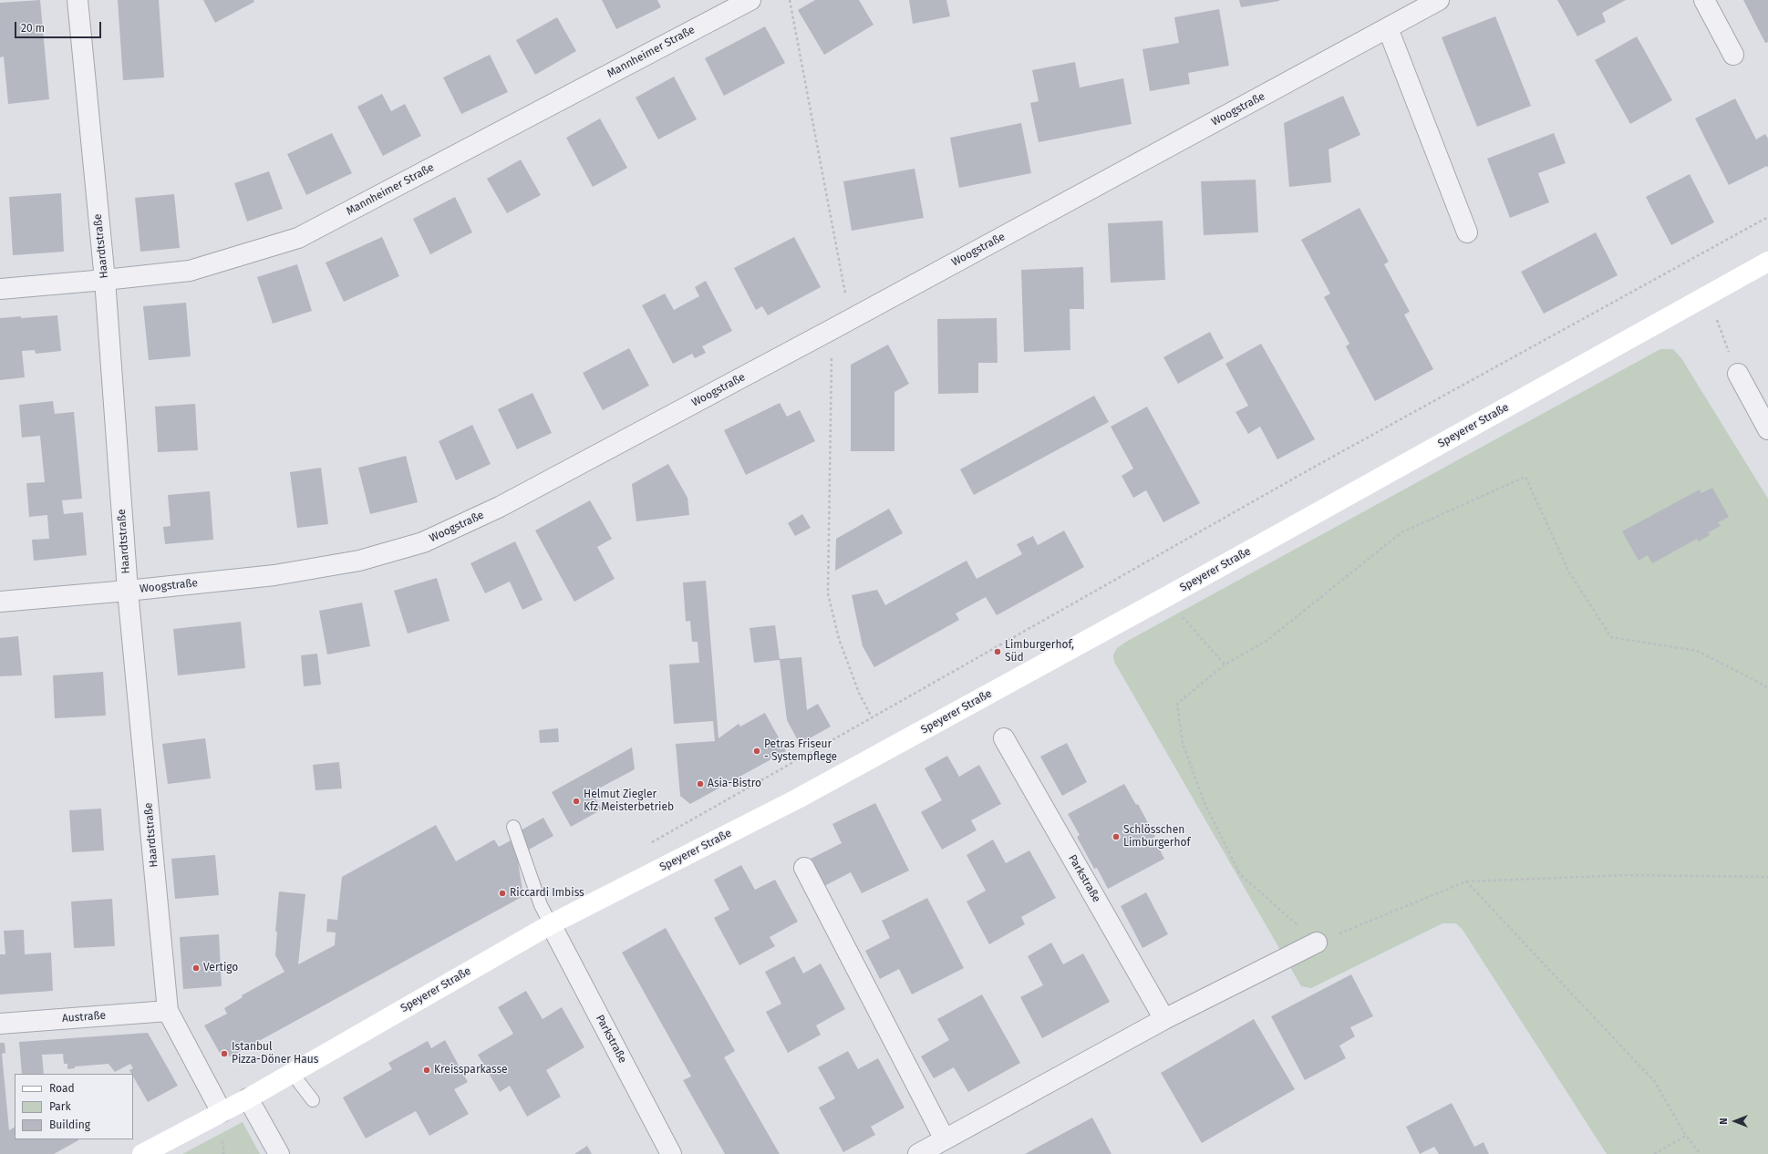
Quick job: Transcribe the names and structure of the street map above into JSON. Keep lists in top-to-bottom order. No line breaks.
{"streets":{"street":["Mannheimer Straße","Woogstraße","Haardtstraße","Speyerer Straße","Parkstraße","Austraße"]},"crossings":[["Mannheimer Straße","Haardtstraße"],["Woogstraße","Haardtstraße"],["Haardtstraße","Speyerer Straße"],["Haardtstraße","Austraße"],["Speyerer Straße","Parkstraße"]],"places":["Limburgerhof, Süd","Petras Friseur - Systempflege","Asia-Bistro","Helmut Ziegler Kfz Meisterbetrieb","Schlösschen Limburgerhof","Riccardi Imbiss","Vertigo","Istanbul Pizza-Döner Haus","Kreissparkasse"],"legend":["Road","Park","Building"],"scale_bar":"20 m","north":"left"}
